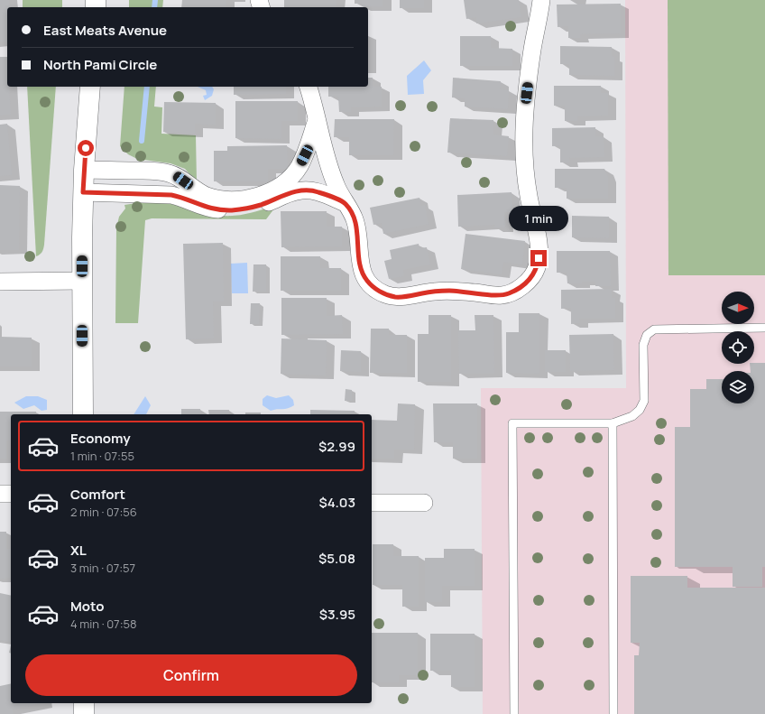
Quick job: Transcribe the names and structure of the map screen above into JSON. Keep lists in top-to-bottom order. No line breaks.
{"north":"right","page":{"banner":["East Meats Avenue","North Pami Circle"],"bubble":"1 min","list":[{"name":"Economy","note":"1 min · 07:55","value":"$2.99"},{"name":"Comfort","note":"2 min · 07:56","value":"$4.03"},{"name":"XL","note":"3 min · 07:57","value":"$5.08"},{"name":"Moto","note":"4 min · 07:58","value":"$3.95"}],"buttons":"Confirm"}}
